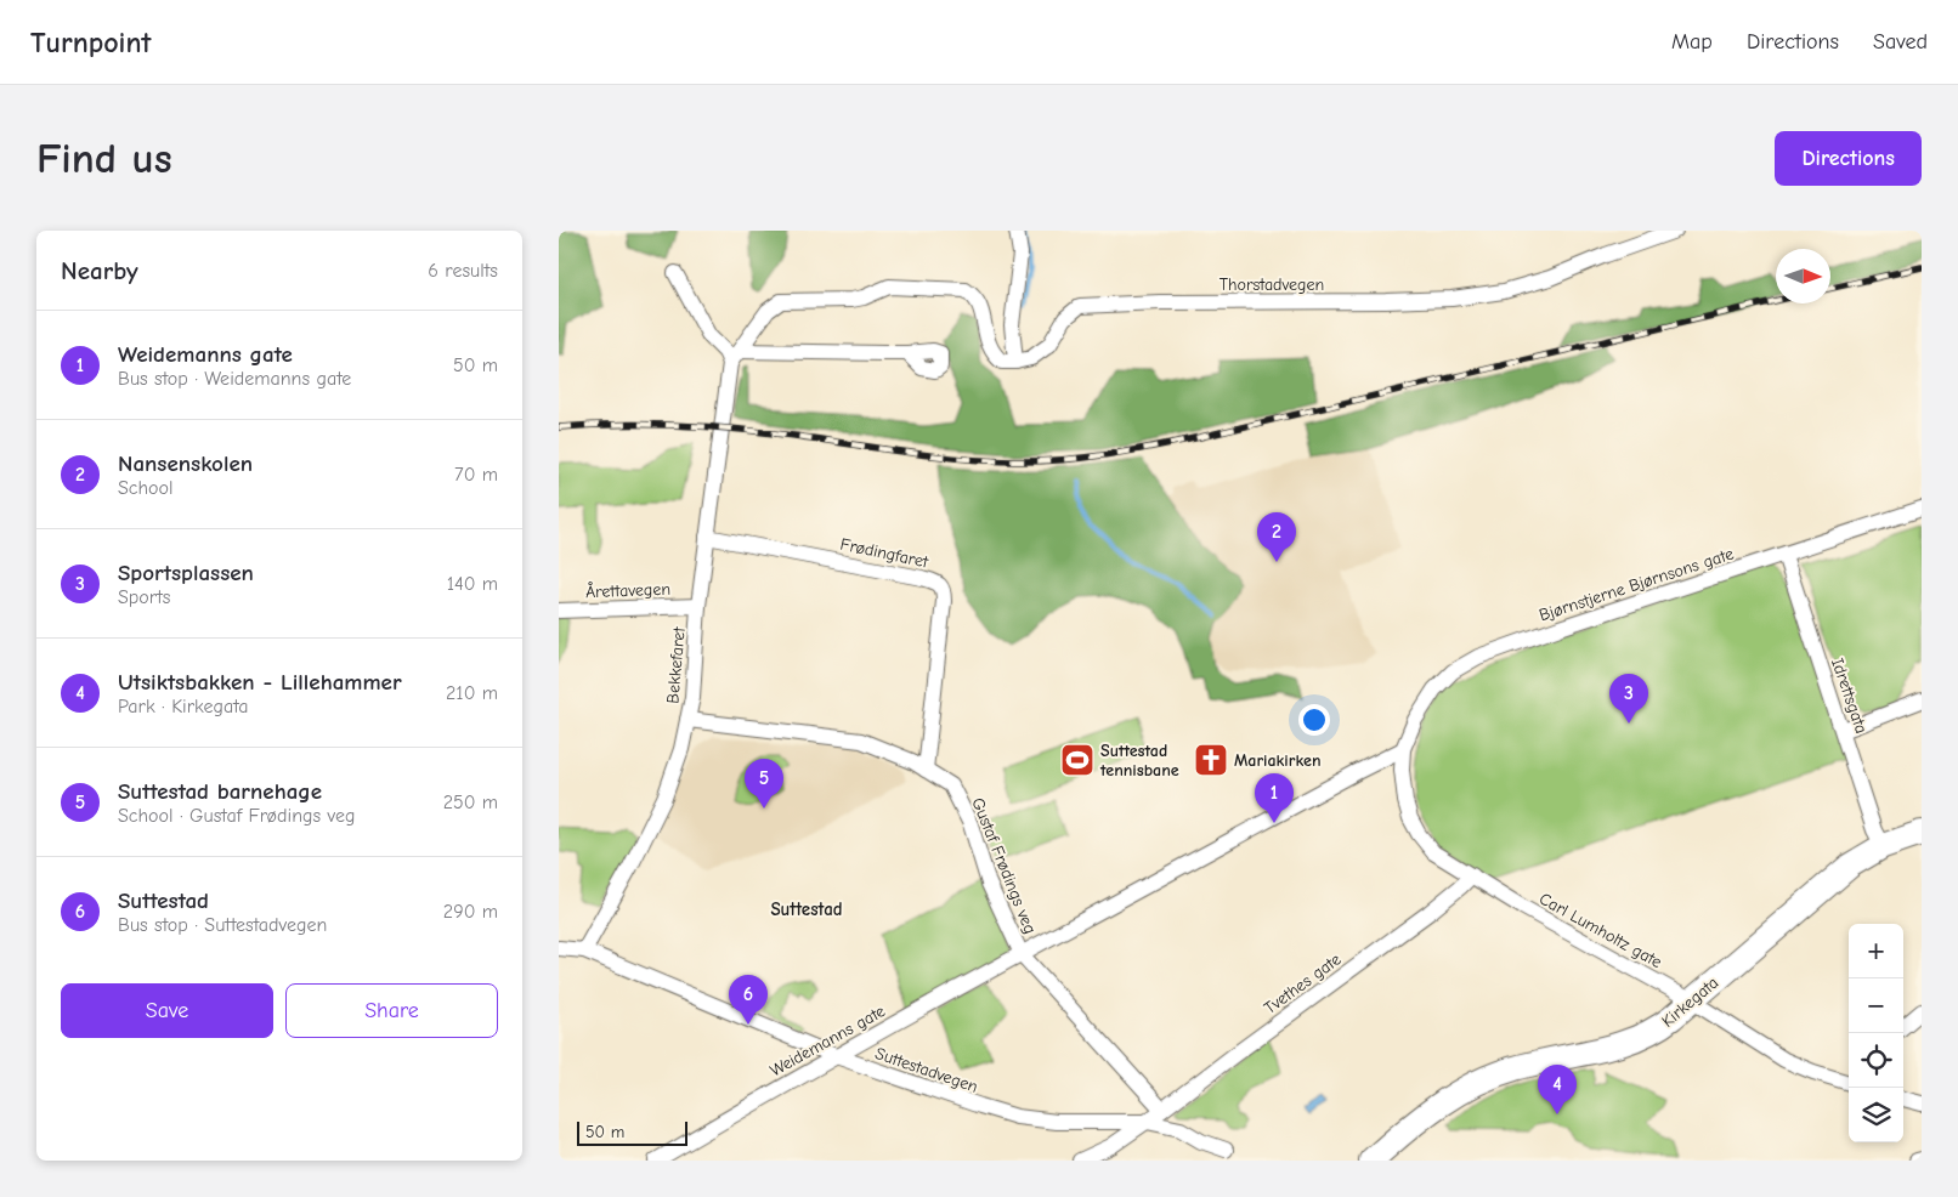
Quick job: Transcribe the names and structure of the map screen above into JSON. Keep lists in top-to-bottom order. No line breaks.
{"streets":{"main road":["Kirkegata"],"street":["Thorstadvegen","Frødingfaret","Bjørnstjerne Bjørnsons gate","Årettavegen","Bekkefaret","Idrettsgata","Gustaf Frødings veg","Carl Lumholtz gate","Tvethes gate","Weidemanns gate","Suttestadvegen"]},"crossings":[["Frødingfaret","Bekkefaret"],["Frødingfaret","Gustaf Frødings veg"],["Bjørnstjerne Bjørnsons gate","Idrettsgata"],["Bjørnstjerne Bjørnsons gate","Carl Lumholtz gate"],["Bjørnstjerne Bjørnsons gate","Weidemanns gate"],["Årettavegen","Bekkefaret"],["Bekkefaret","Gustaf Frødings veg"],["Bekkefaret","Suttestadvegen"],["Idrettsgata","Kirkegata"],["Gustaf Frødings veg","Tvethes gate"],["Gustaf Frødings veg","Weidemanns gate"],["Gustaf Frødings veg","Suttestadvegen"],["Carl Lumholtz gate","Tvethes gate"],["Carl Lumholtz gate","Kirkegata"],["Carl Lumholtz gate","Weidemanns gate"],["Tvethes gate","Suttestadvegen"],["Weidemanns gate","Suttestadvegen"]],"districts":["Suttestad"],"places":{"sports":["Suttestad tennisbane"],"church":["Mariakirken"]},"scale_bar":"50 m","north":"right","page":{"header":"Turnpoint","nav":["Map","Directions","Saved"],"buttons":["Directions",["Save","Share"]],"title":"Find us","heading":["Nearby","6 results"],"list":[{"mark":"1","name":"Weidemanns gate","note":"Bus stop · Weidemanns gate","value":"50 m"},{"mark":"2","name":"Nansenskolen","note":"School","value":"70 m"},{"mark":"3","name":"Sportsplassen","note":"Sports","value":"140 m"},{"mark":"4","name":"Utsiktsbakken - Lillehammer","note":"Park · Kirkegata","value":"210 m"},{"mark":"5","name":"Suttestad barnehage","note":"School · Gustaf Frødings veg","value":"250 m"},{"mark":"6","name":"Suttestad","note":"Bus stop · Suttestadvegen","value":"290 m"}],"pins":["2","3","5","1","6","4"],"map_buttons":["+","−"],"scale":"50 m"}}
